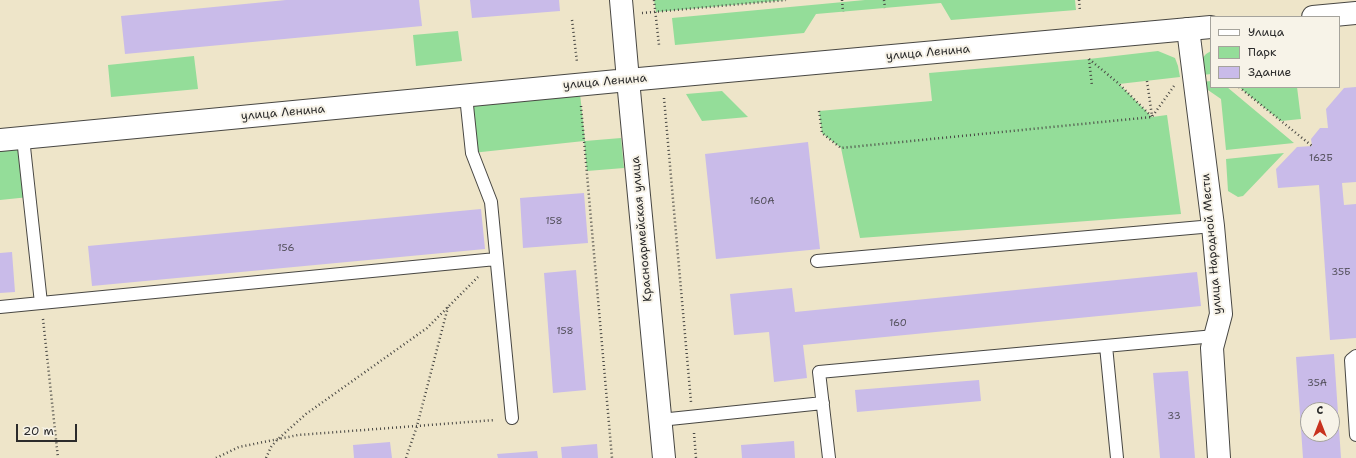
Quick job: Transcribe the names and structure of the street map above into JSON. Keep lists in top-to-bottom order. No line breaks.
{"streets":{"street":["улица Ленина","Красноармейская улица","улица Народной Мести"]},"crossings":[["улица Ленина","Красноармейская улица"],["улица Ленина","улица Народной Мести"]],"house_numbers":["162Б","160А","158","156","35Б","160","158","35А","33"],"legend":["Улица","Парк","Здание"],"scale_bar":"20 m","north":"top"}
